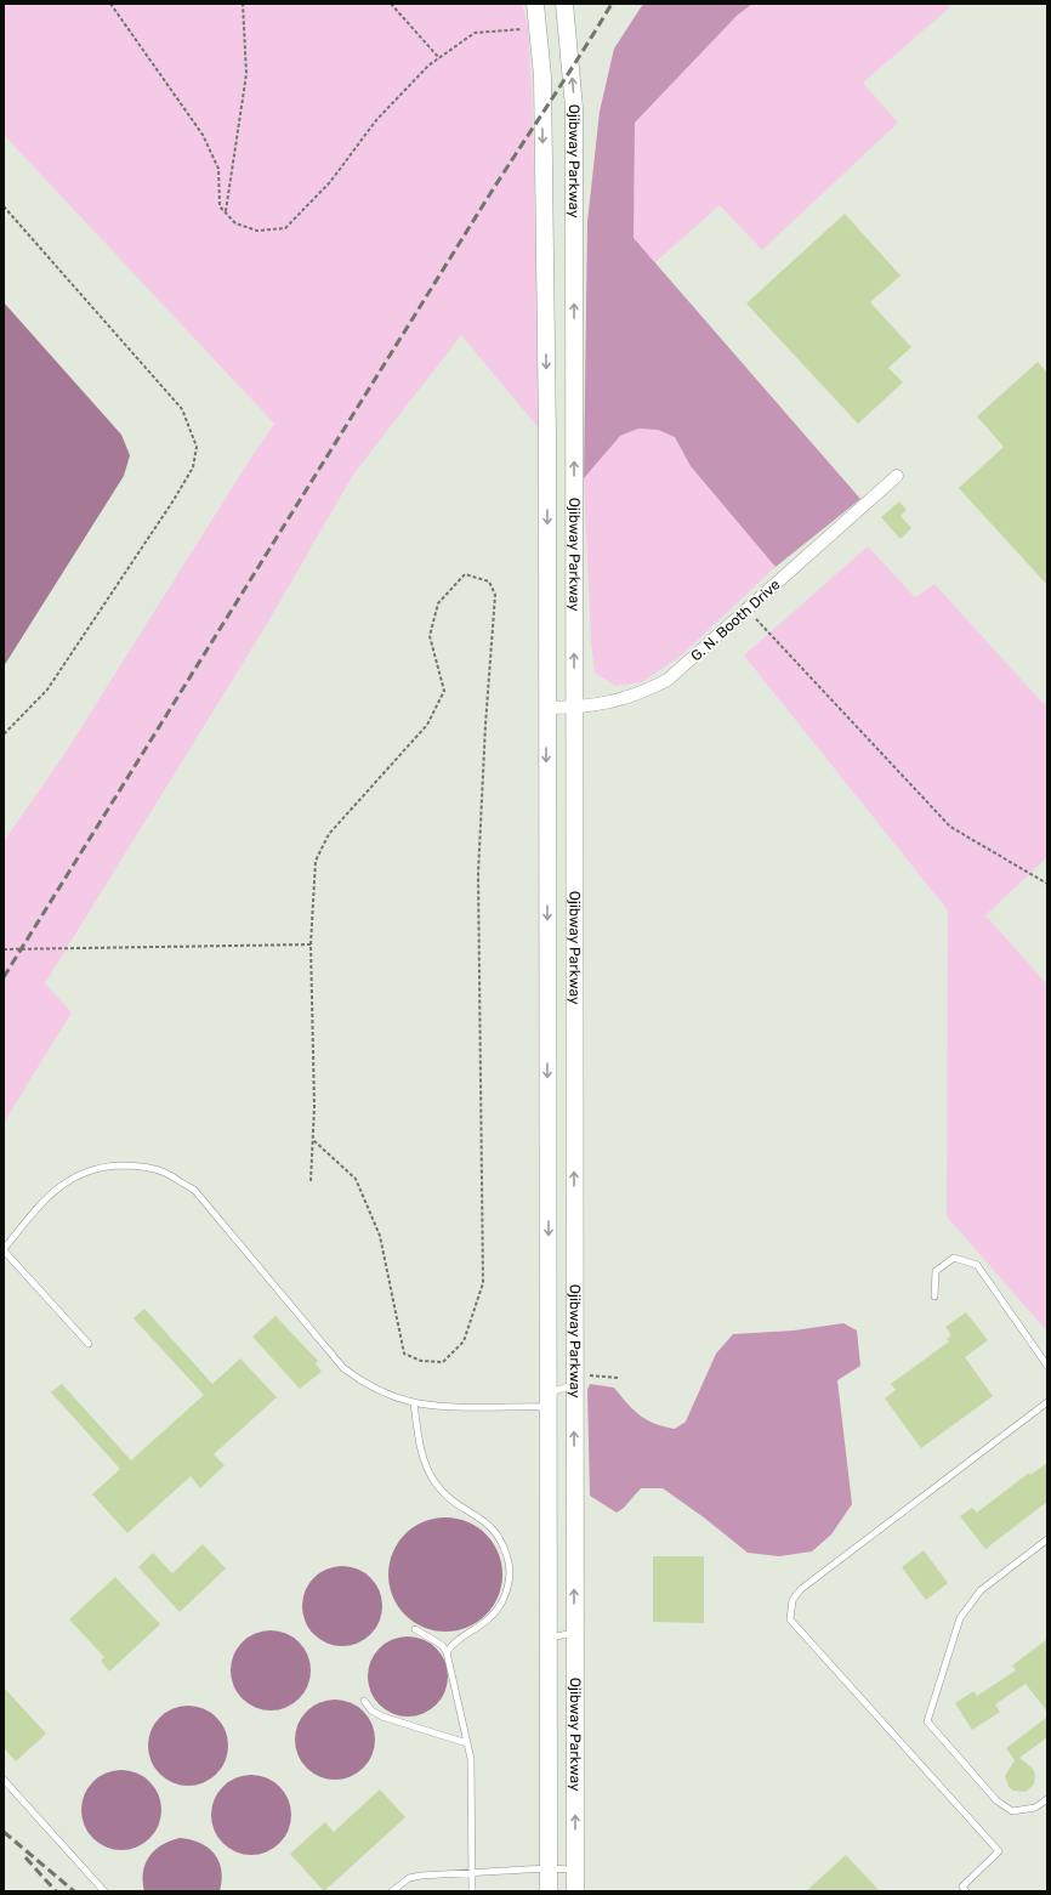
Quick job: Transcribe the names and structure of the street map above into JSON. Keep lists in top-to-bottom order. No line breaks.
{"streets":{"main road":["Ojibway Parkway"],"street":["G. N. Booth Drive"]},"crossings":[["Ojibway Parkway","G. N. Booth Drive"]]}
